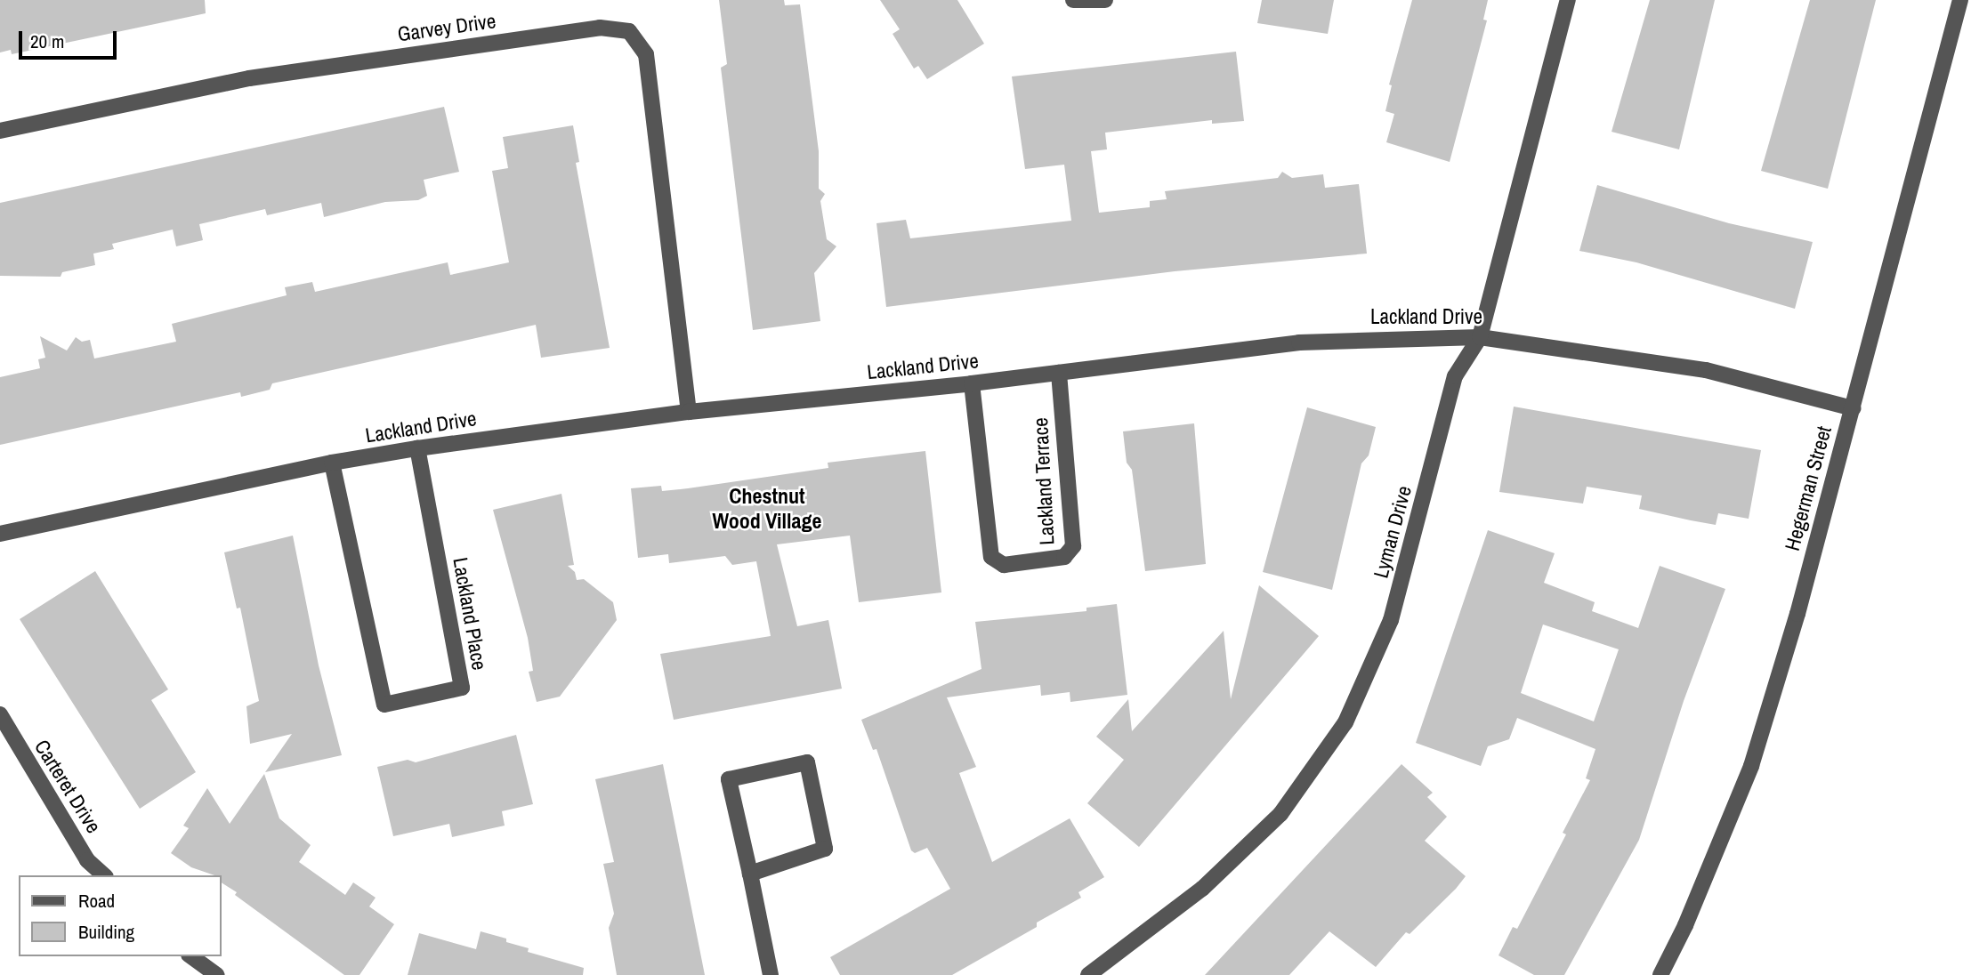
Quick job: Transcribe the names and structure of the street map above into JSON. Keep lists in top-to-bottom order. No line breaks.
{"streets":{"street":["Garvey Drive","Lackland Drive","Lackland Terrace","Hegerman Street","Lyman Drive","Lackland Place","Carteret Drive"]},"crossings":[["Garvey Drive","Lackland Drive"],["Lackland Drive","Lackland Terrace"],["Lackland Drive","Hegerman Street"],["Lackland Drive","Lyman Drive"],["Lackland Drive","Lackland Place"]],"districts":["Chestnut Wood Village"],"legend":["Road","Building"],"scale_bar":"20 m"}
